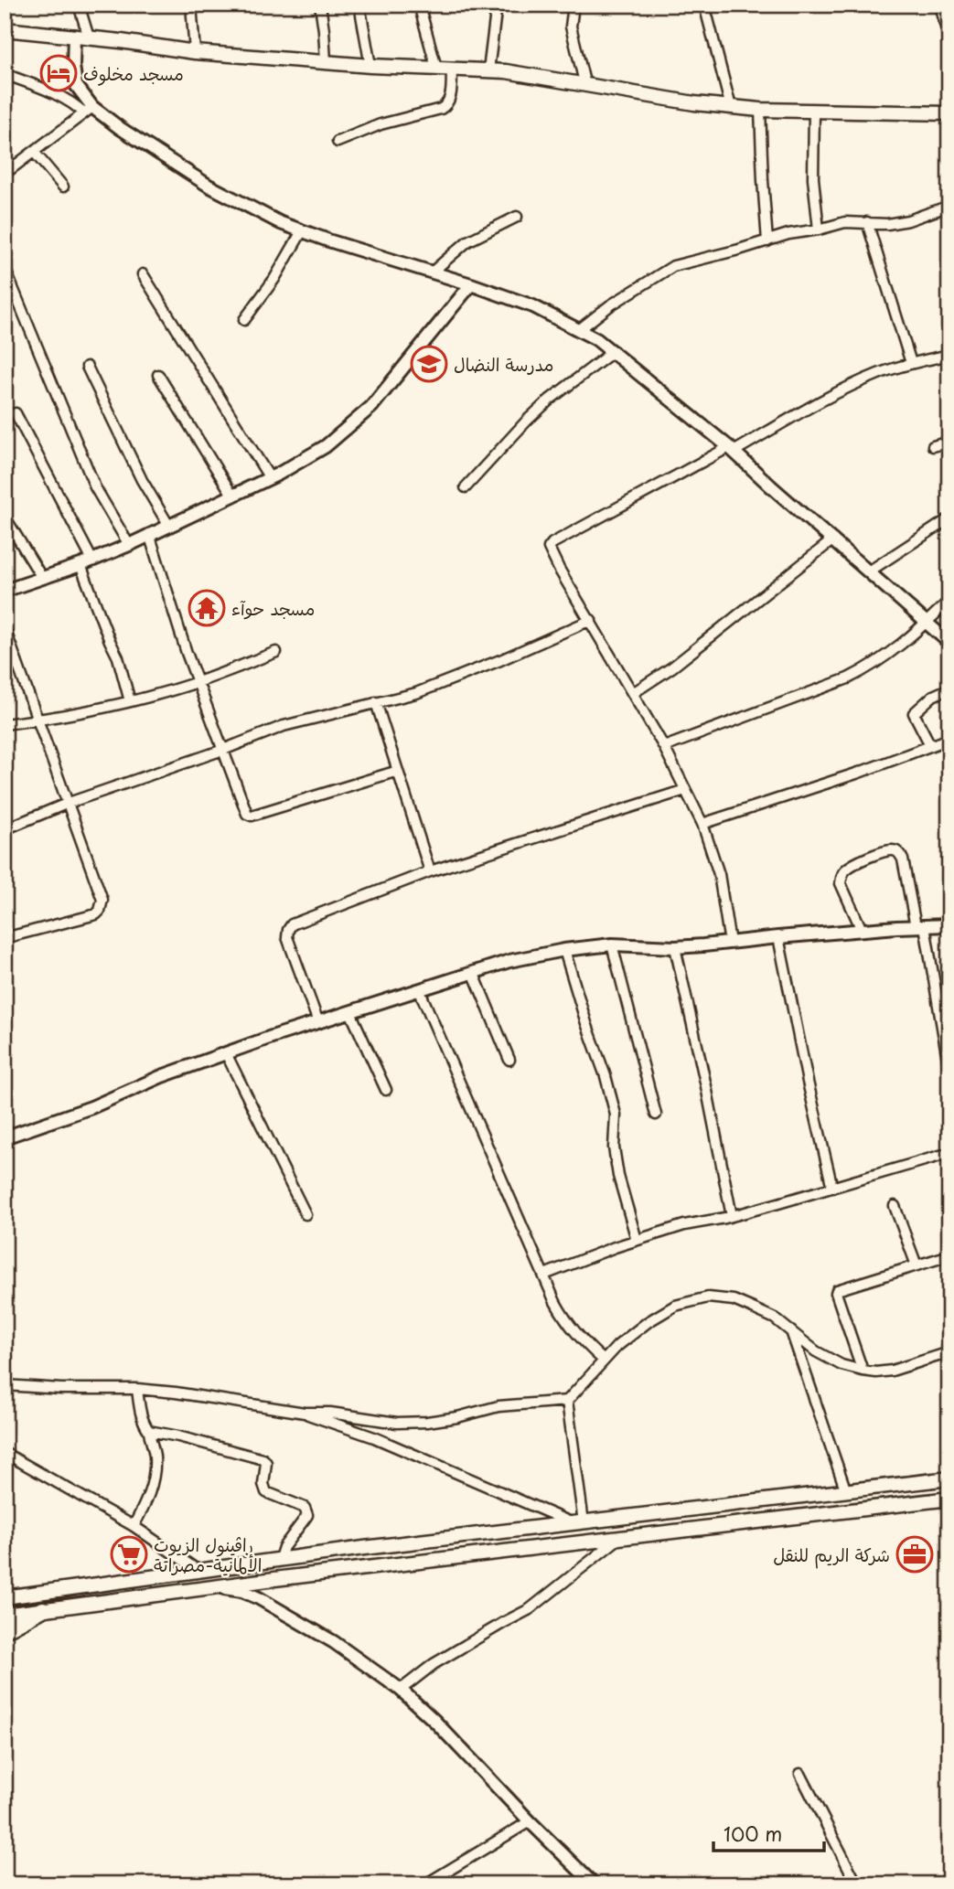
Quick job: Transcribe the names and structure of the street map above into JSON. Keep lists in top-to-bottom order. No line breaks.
{"places":{"hotel":["مسجد مخلوف"],"school or university":["مدرسة النضال"],"temple":["مسجد حوآء"],"supermarket":["راڤينول الزيوت الألمانية-مصراتة"],"office":["شركة الريم للنقل"]},"scale_bar":"100 m"}
